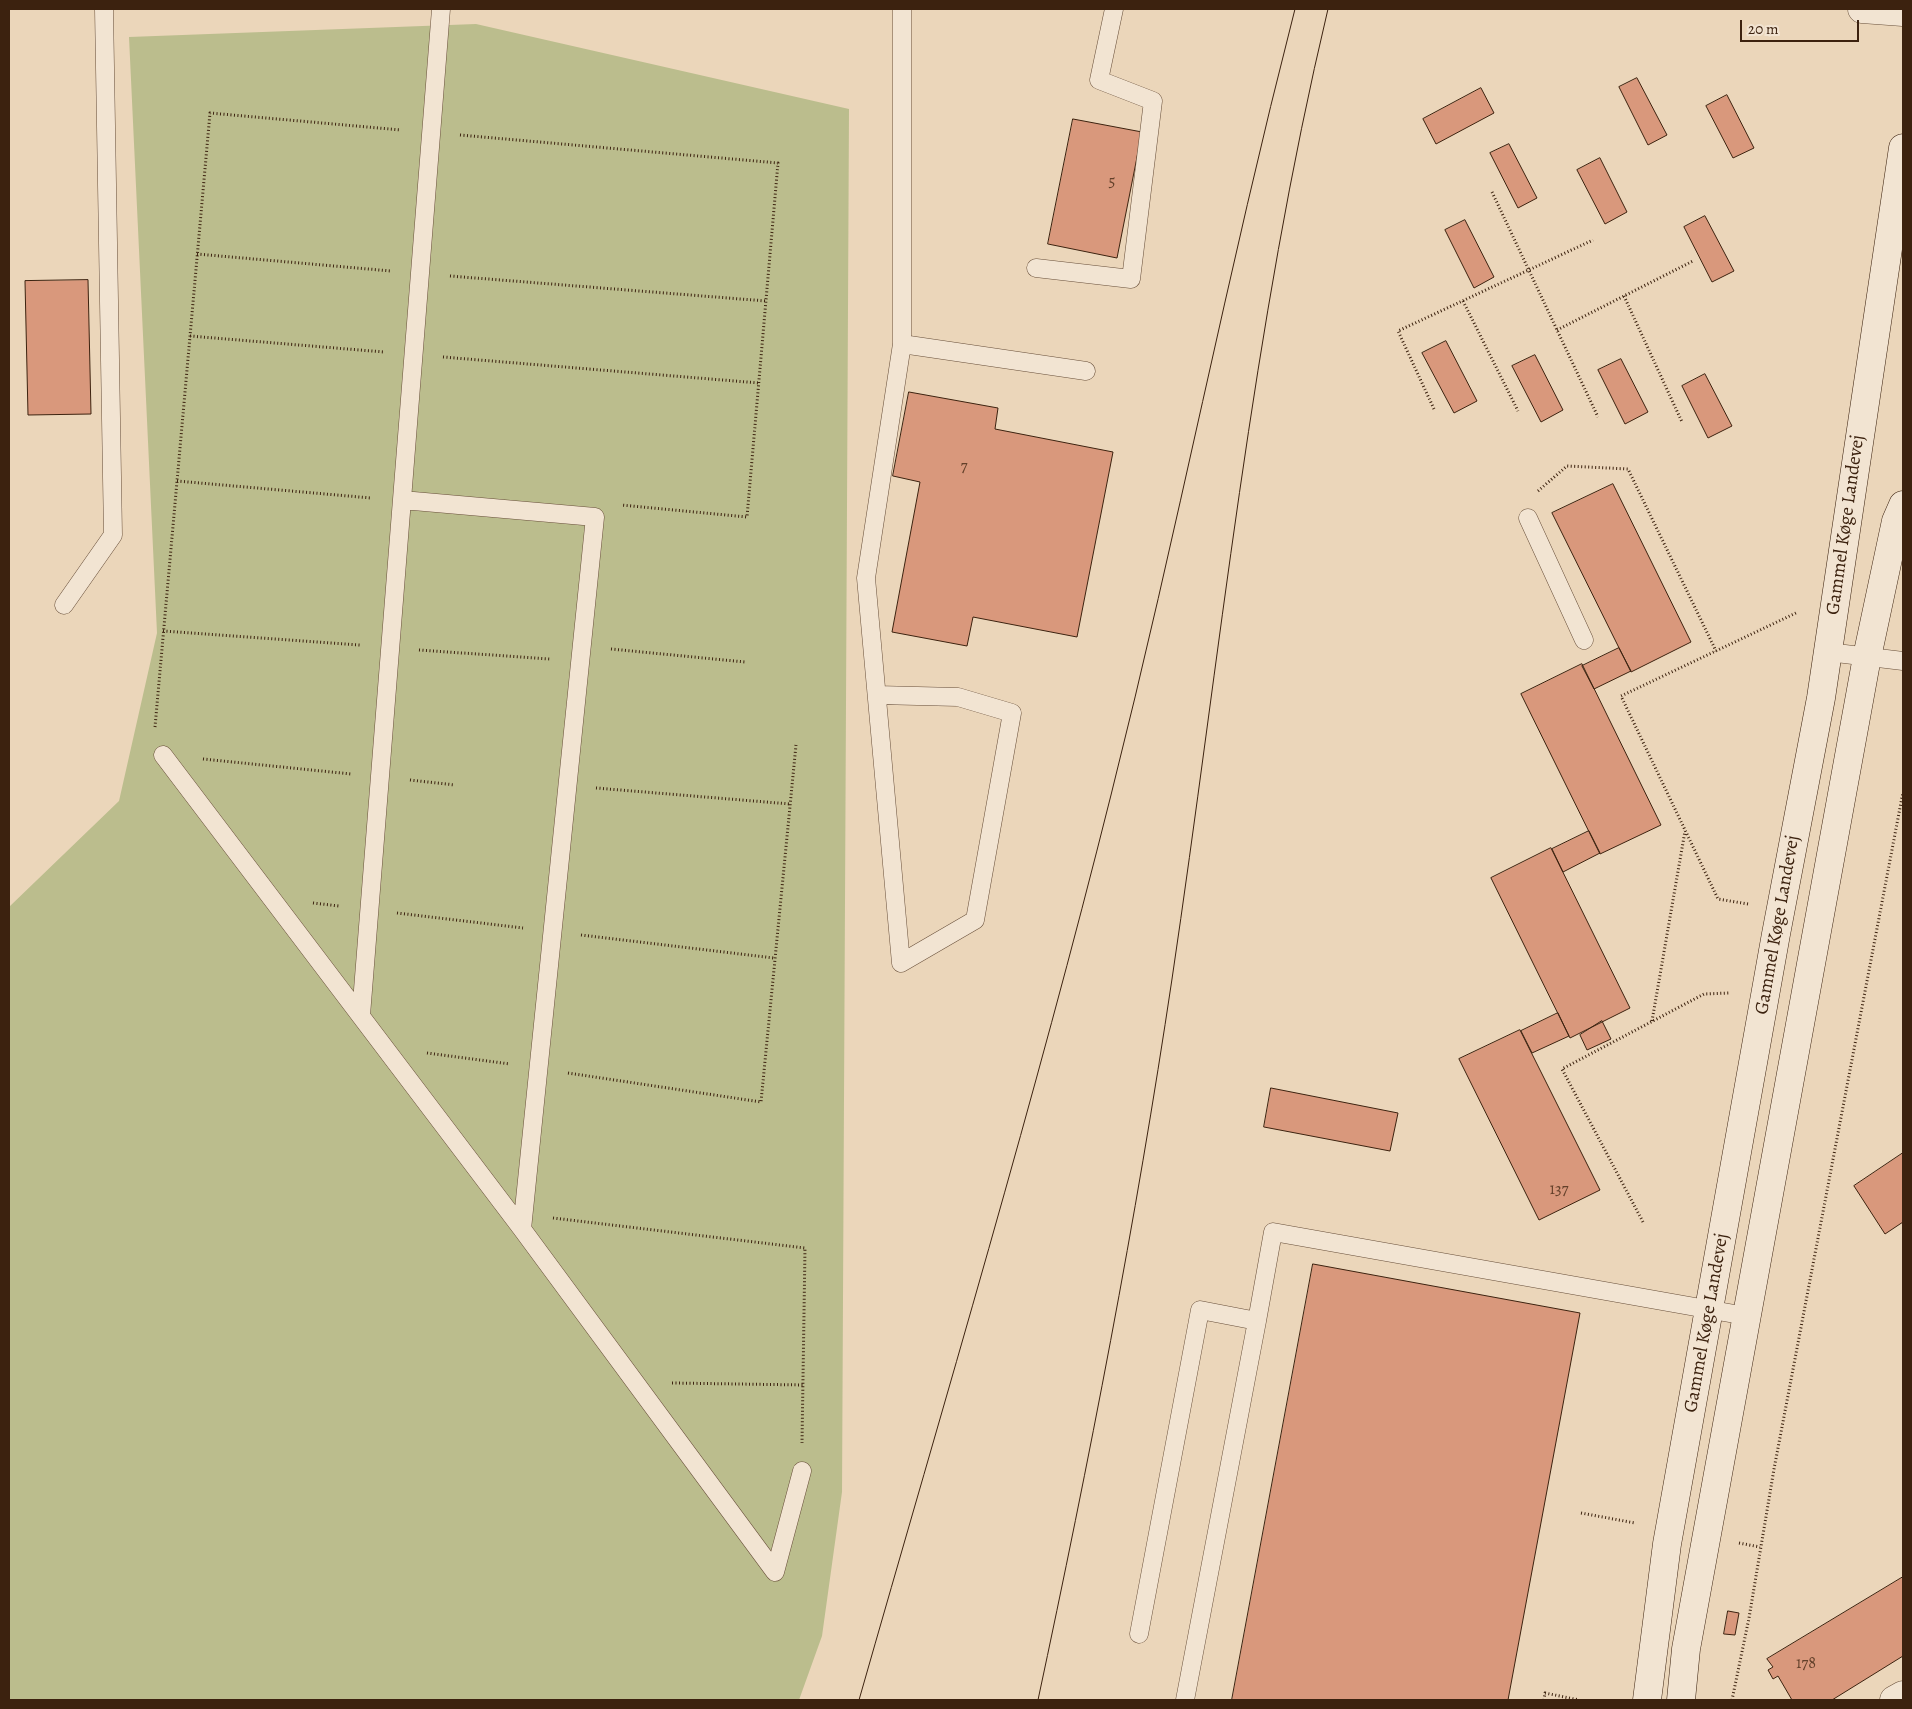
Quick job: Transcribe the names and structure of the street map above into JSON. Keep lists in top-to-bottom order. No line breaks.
{"streets":{"main road":["Gammel Køge Landevej"]},"house_numbers":["5","7","137","178"],"scale_bar":"20 m"}
